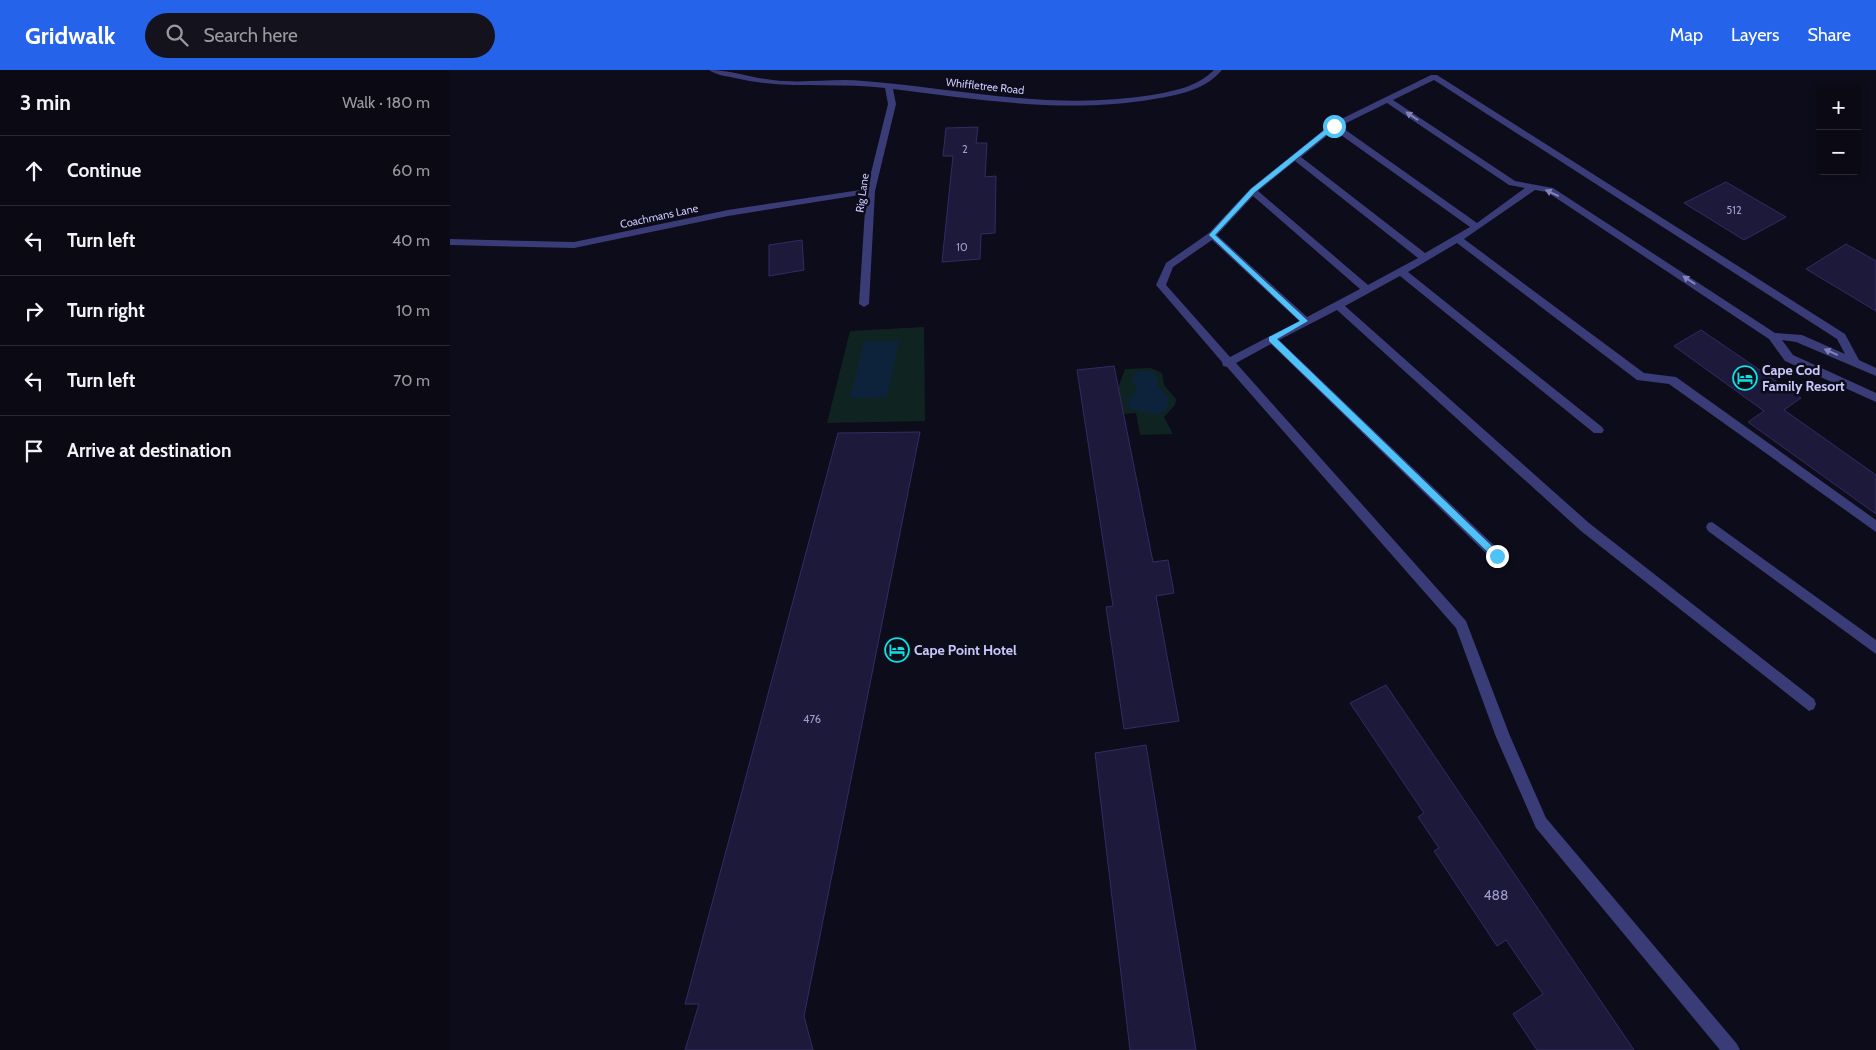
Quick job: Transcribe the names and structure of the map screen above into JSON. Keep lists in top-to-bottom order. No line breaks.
{"streets":{"street":["Whiffletree Road","Rig Lane","Coachmans Lane"]},"crossings":[["Whiffletree Road","Rig Lane"],["Rig Lane","Coachmans Lane"]],"places":{"hotel":["Cape Cod Family Resort","Cape Point Hotel"]},"house_numbers":["2","512","10","476","488"],"page":{"header":"Gridwalk","search":"Search here","nav":["Map","Layers","Share"],"heading":["3 min","Walk · 180 m"],"map_buttons":["+","−"],"list":[["Continue","60 m"],["Turn left","40 m"],["Turn right","10 m"],["Turn left","70 m"],"Arrive at destination"]}}
